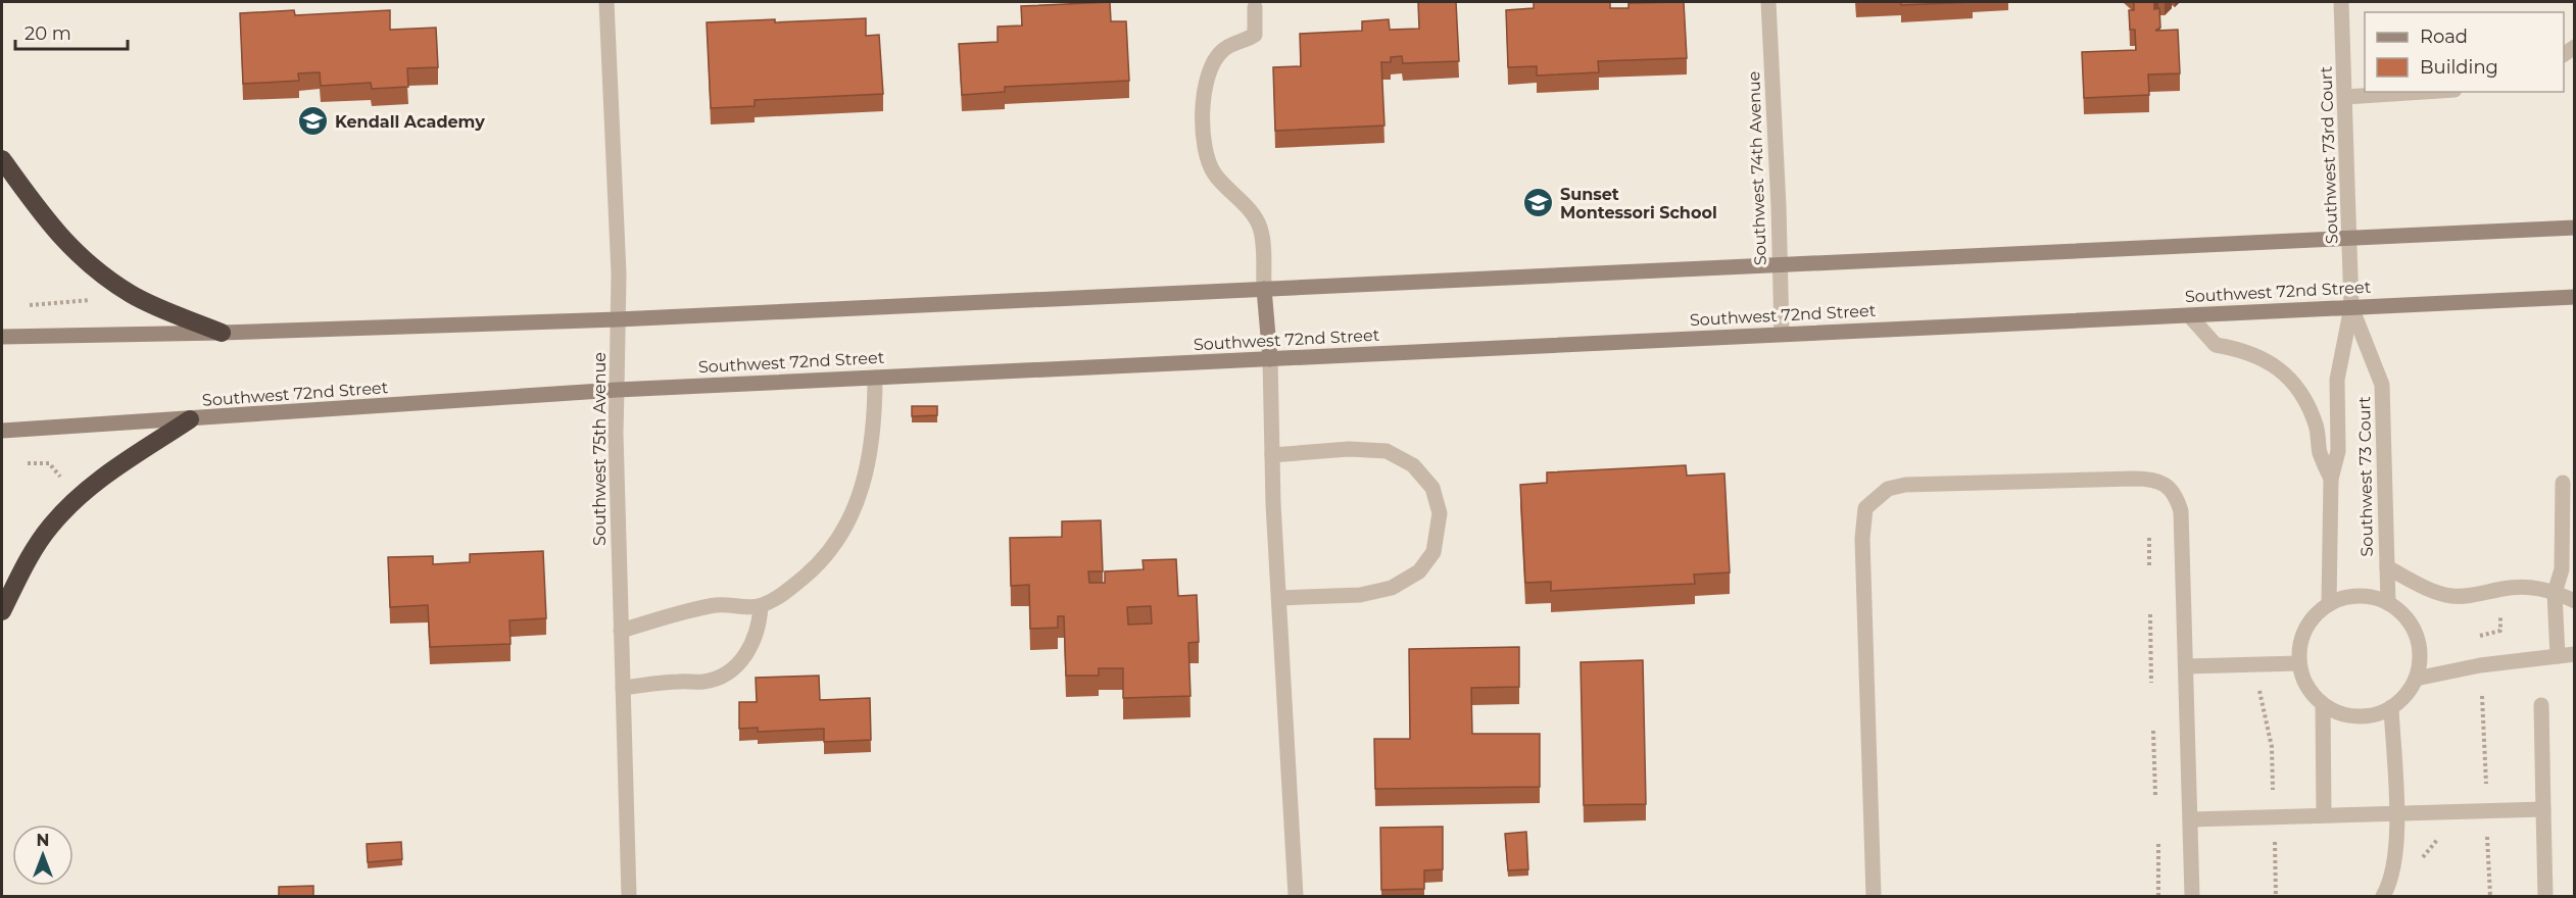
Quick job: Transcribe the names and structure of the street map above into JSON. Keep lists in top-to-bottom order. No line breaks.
{"streets":{"main road":["Southwest 72nd Street"],"street":["Southwest 73rd Court","Southwest 74th Avenue","Southwest 75th Avenue","Southwest 73 Court"]},"crossings":[["Southwest 73rd Court","Southwest 72nd Street"],["Southwest 73rd Court","Southwest 73 Court"],["Southwest 74th Avenue","Southwest 72nd Street"],["Southwest 72nd Street","Southwest 75th Avenue"],["Southwest 72nd Street","Southwest 73 Court"]],"places":{"school or university":["Kendall Academy","Sunset Montessori School"]},"legend":["Road","Building"],"scale_bar":"20 m","north":"top"}
